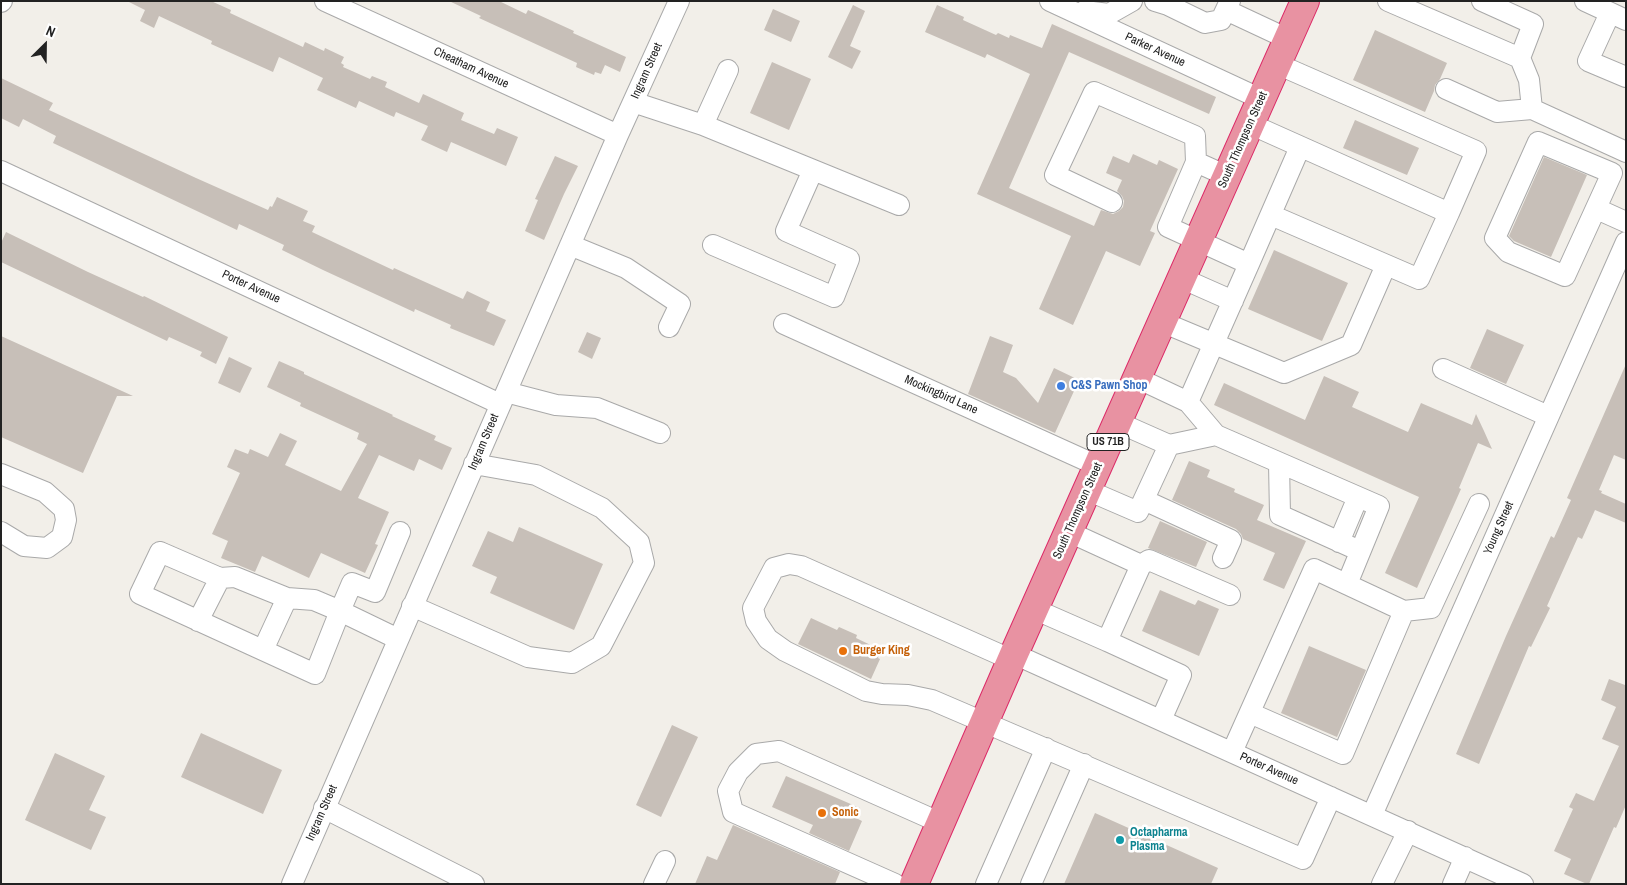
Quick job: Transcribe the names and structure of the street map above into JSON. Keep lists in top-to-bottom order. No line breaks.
{"streets":{"highway":["South Thompson Street","US 71B"],"street":["Parker Avenue","Cheatham Avenue","Ingram Street","Porter Avenue","Mockingbird Lane","Young Street"]},"crossings":[["Parker Avenue","South Thompson Street"],["Cheatham Avenue","Ingram Street"],["Ingram Street","Porter Avenue"],["South Thompson Street","Porter Avenue"],["South Thompson Street","Mockingbird Lane"],["Porter Avenue","Young Street"]],"places":["C&S Pawn Shop","Burger King","Sonic","Octapharma Plasma"],"north":"top right"}
